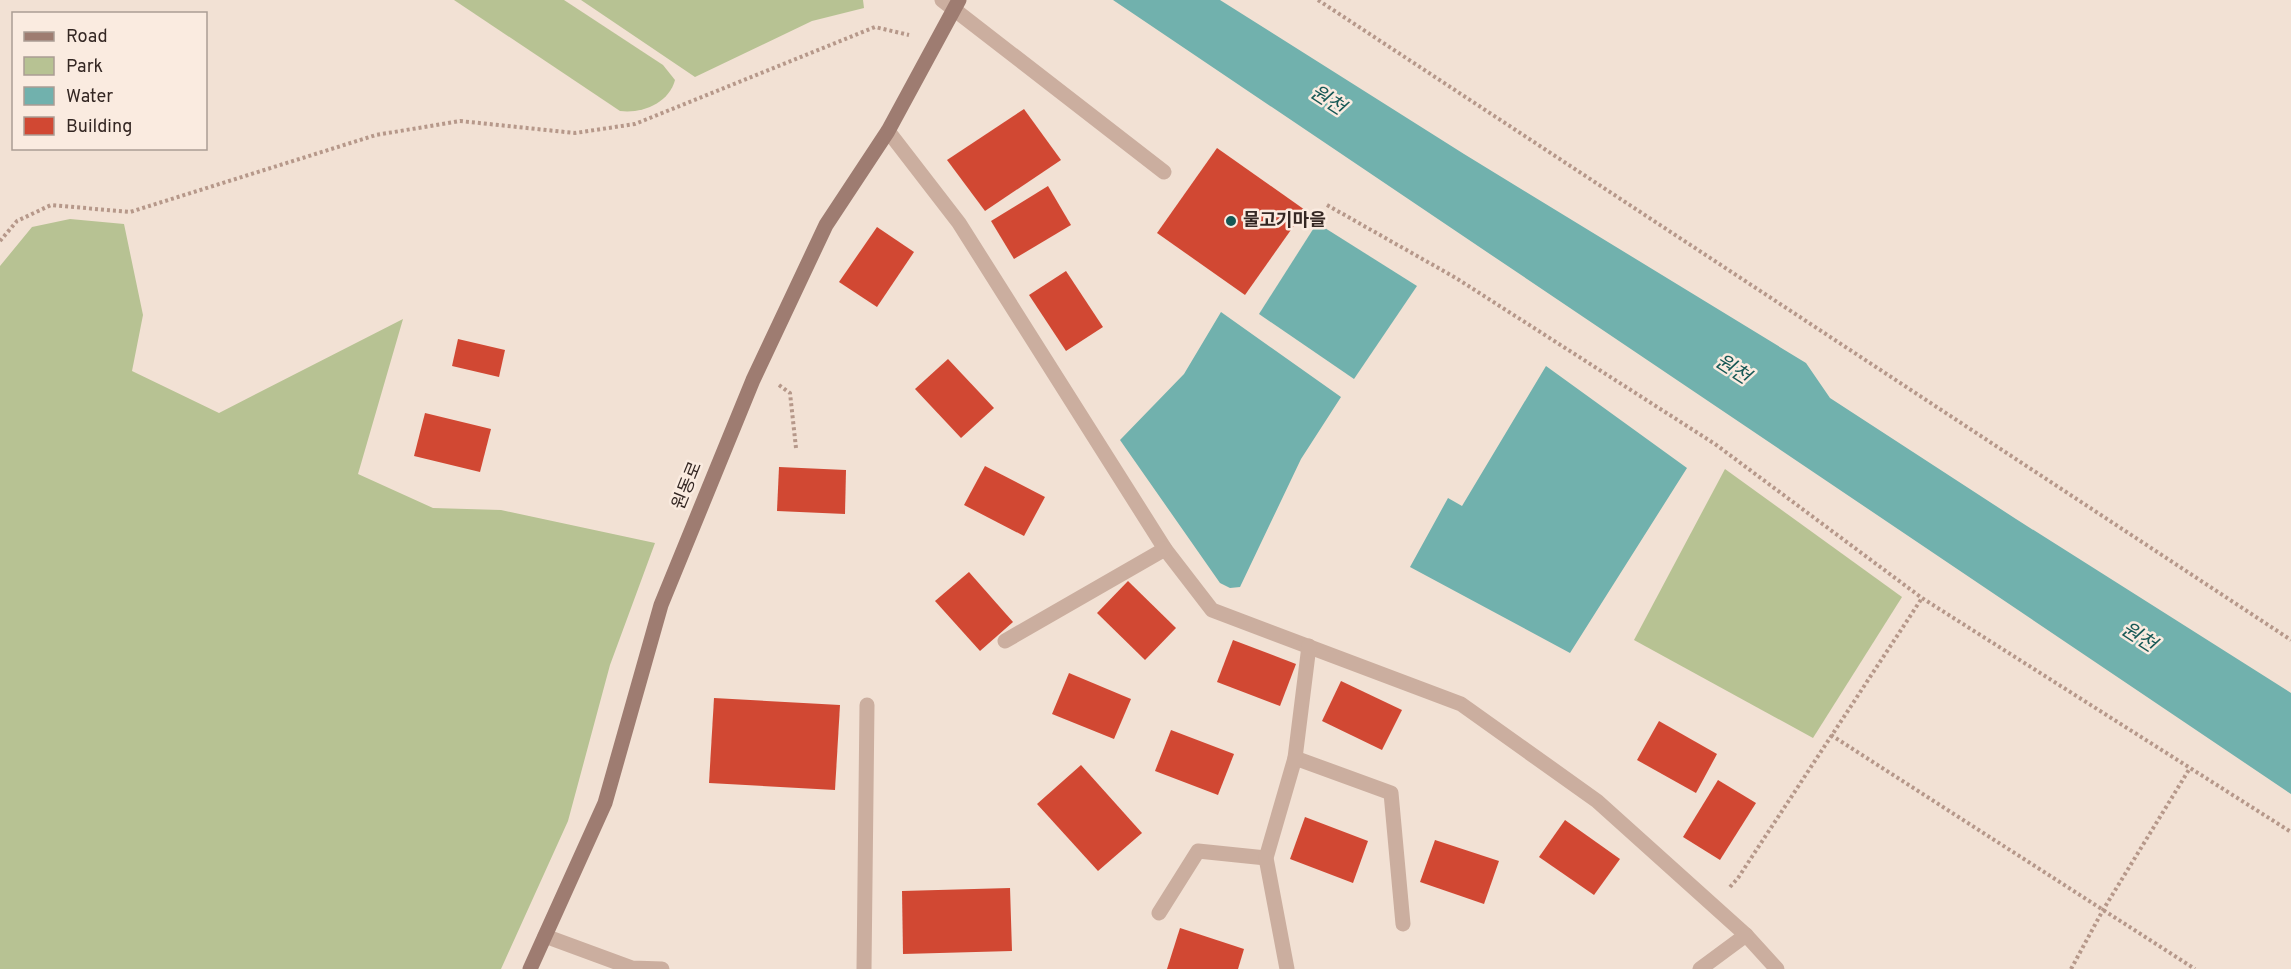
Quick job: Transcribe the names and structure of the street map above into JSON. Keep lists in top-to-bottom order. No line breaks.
{"streets":{"street":["원동로"]},"water":["원천"],"places":["물고기마을"],"legend":["Road","Park","Water","Building"]}
